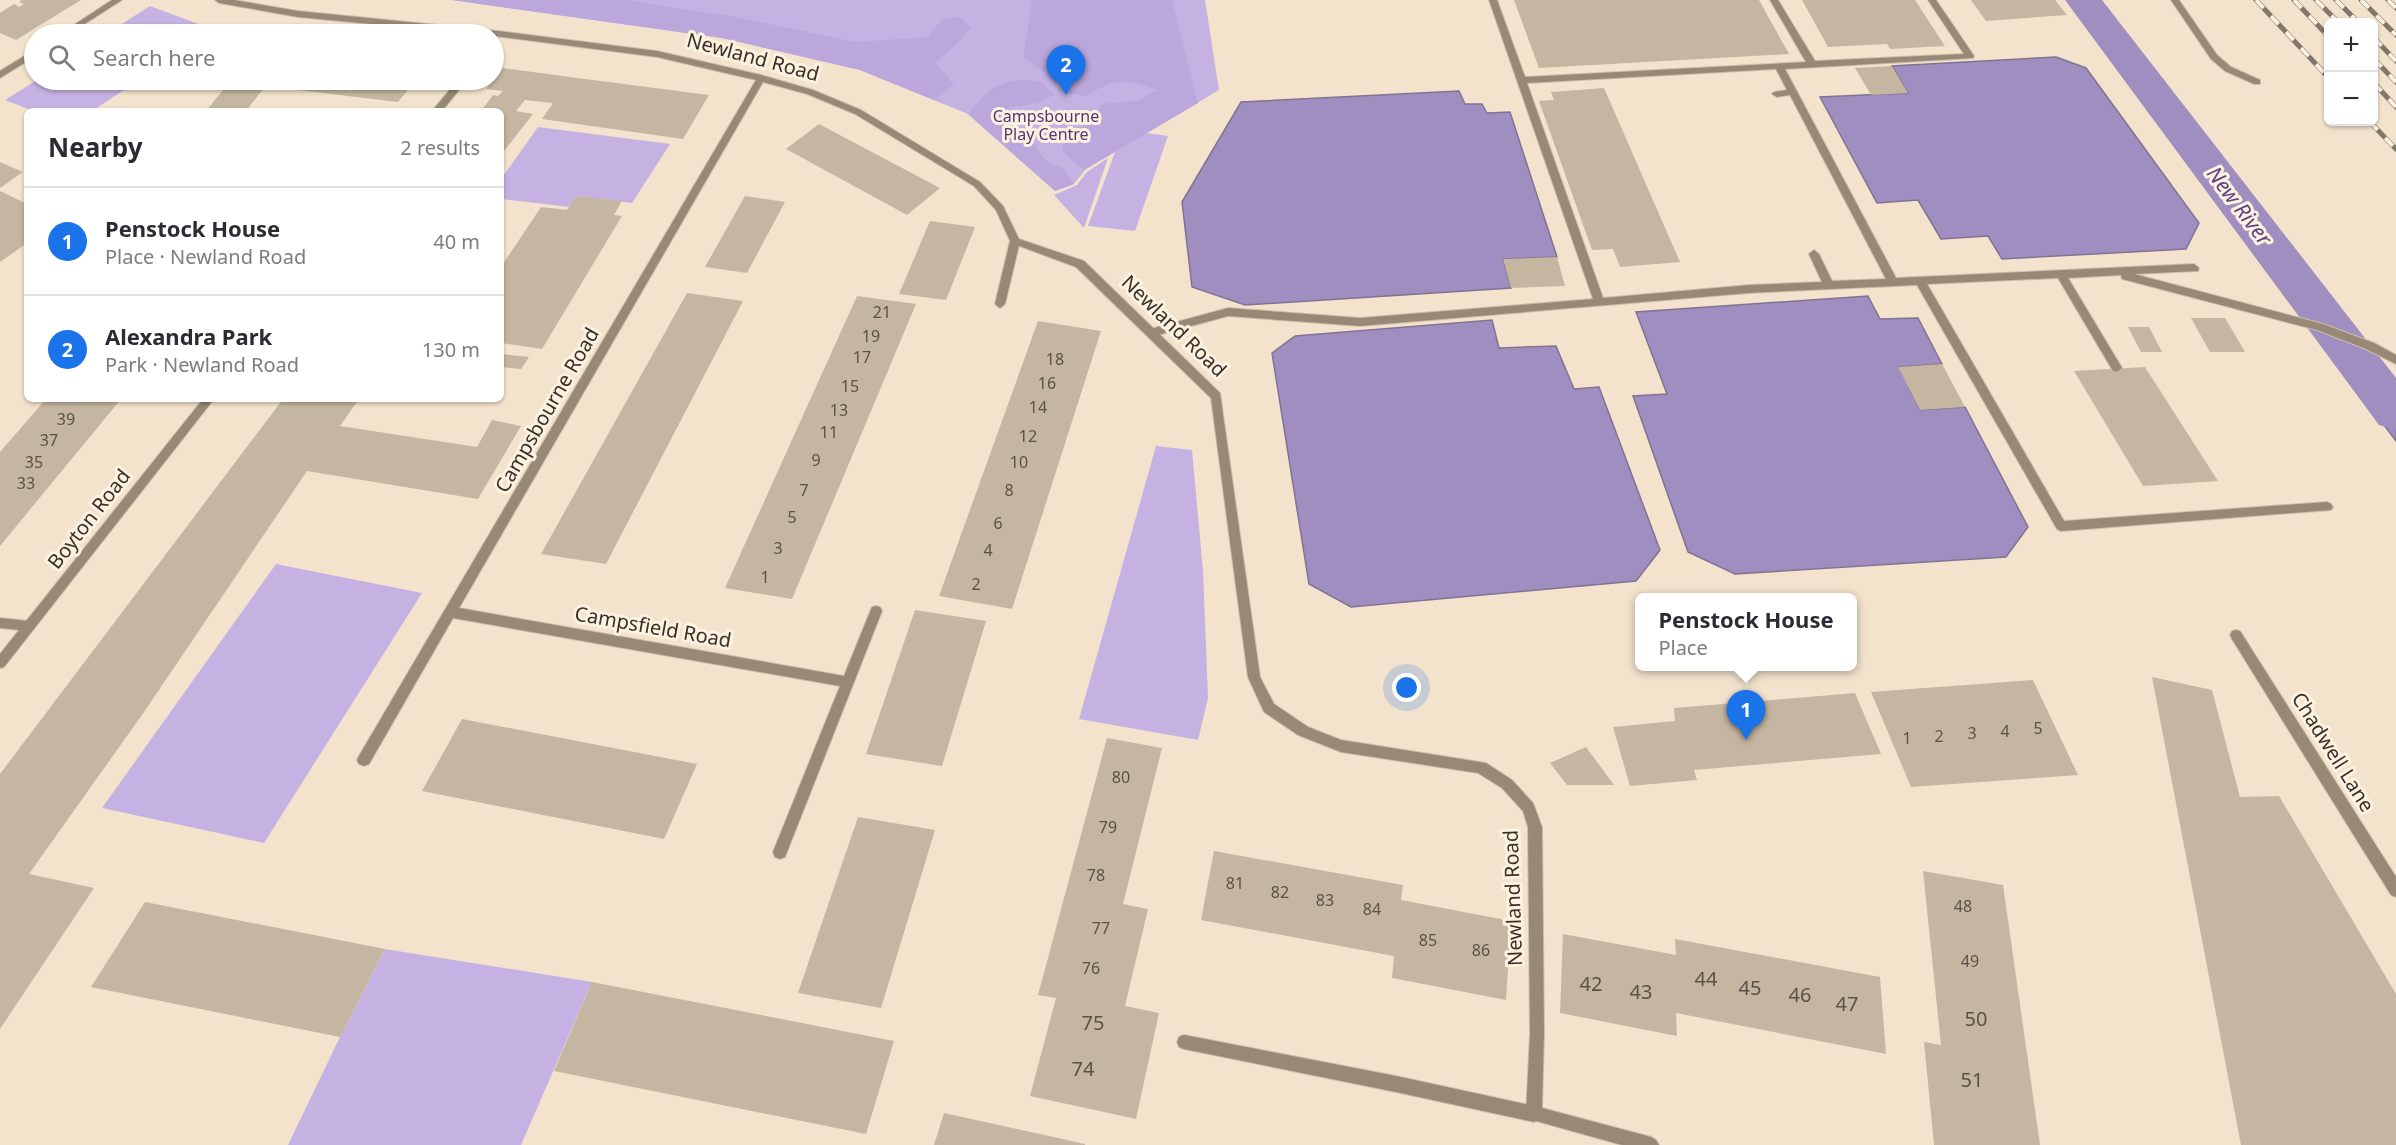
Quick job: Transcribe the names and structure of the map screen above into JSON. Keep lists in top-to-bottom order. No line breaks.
{"streets":{"street":["Newland Road","Campsbourne Road","Boyton Road","Campsfield Road","Chadwell Lane"]},"crossings":[["Newland Road","Campsbourne Road"],["Campsbourne Road","Campsfield Road"]],"water":["New River"],"parks":["Campsbourne Play Centre"],"house_numbers":["21","19","17","18","16","15","14","13","39","11","12","37","9","35","10","33","7","8","5","6","3","4","1","2","5","4","3","2","1","80","79","78","81","82","83","48","84","77","85","86","49","76","44","42","45","43","46","47","50","75","74","51"],"page":{"map_buttons":["+","−"],"search":"Search here","pins":["2","1"],"heading":["Nearby","2 results"],"list":[{"mark":"1","name":"Penstock House","note":"Place · Newland Road","value":"40 m"},{"mark":"2","name":"Alexandra Park","note":"Park · Newland Road","value":"130 m"}],"popup":["Penstock House","Place"]}}
